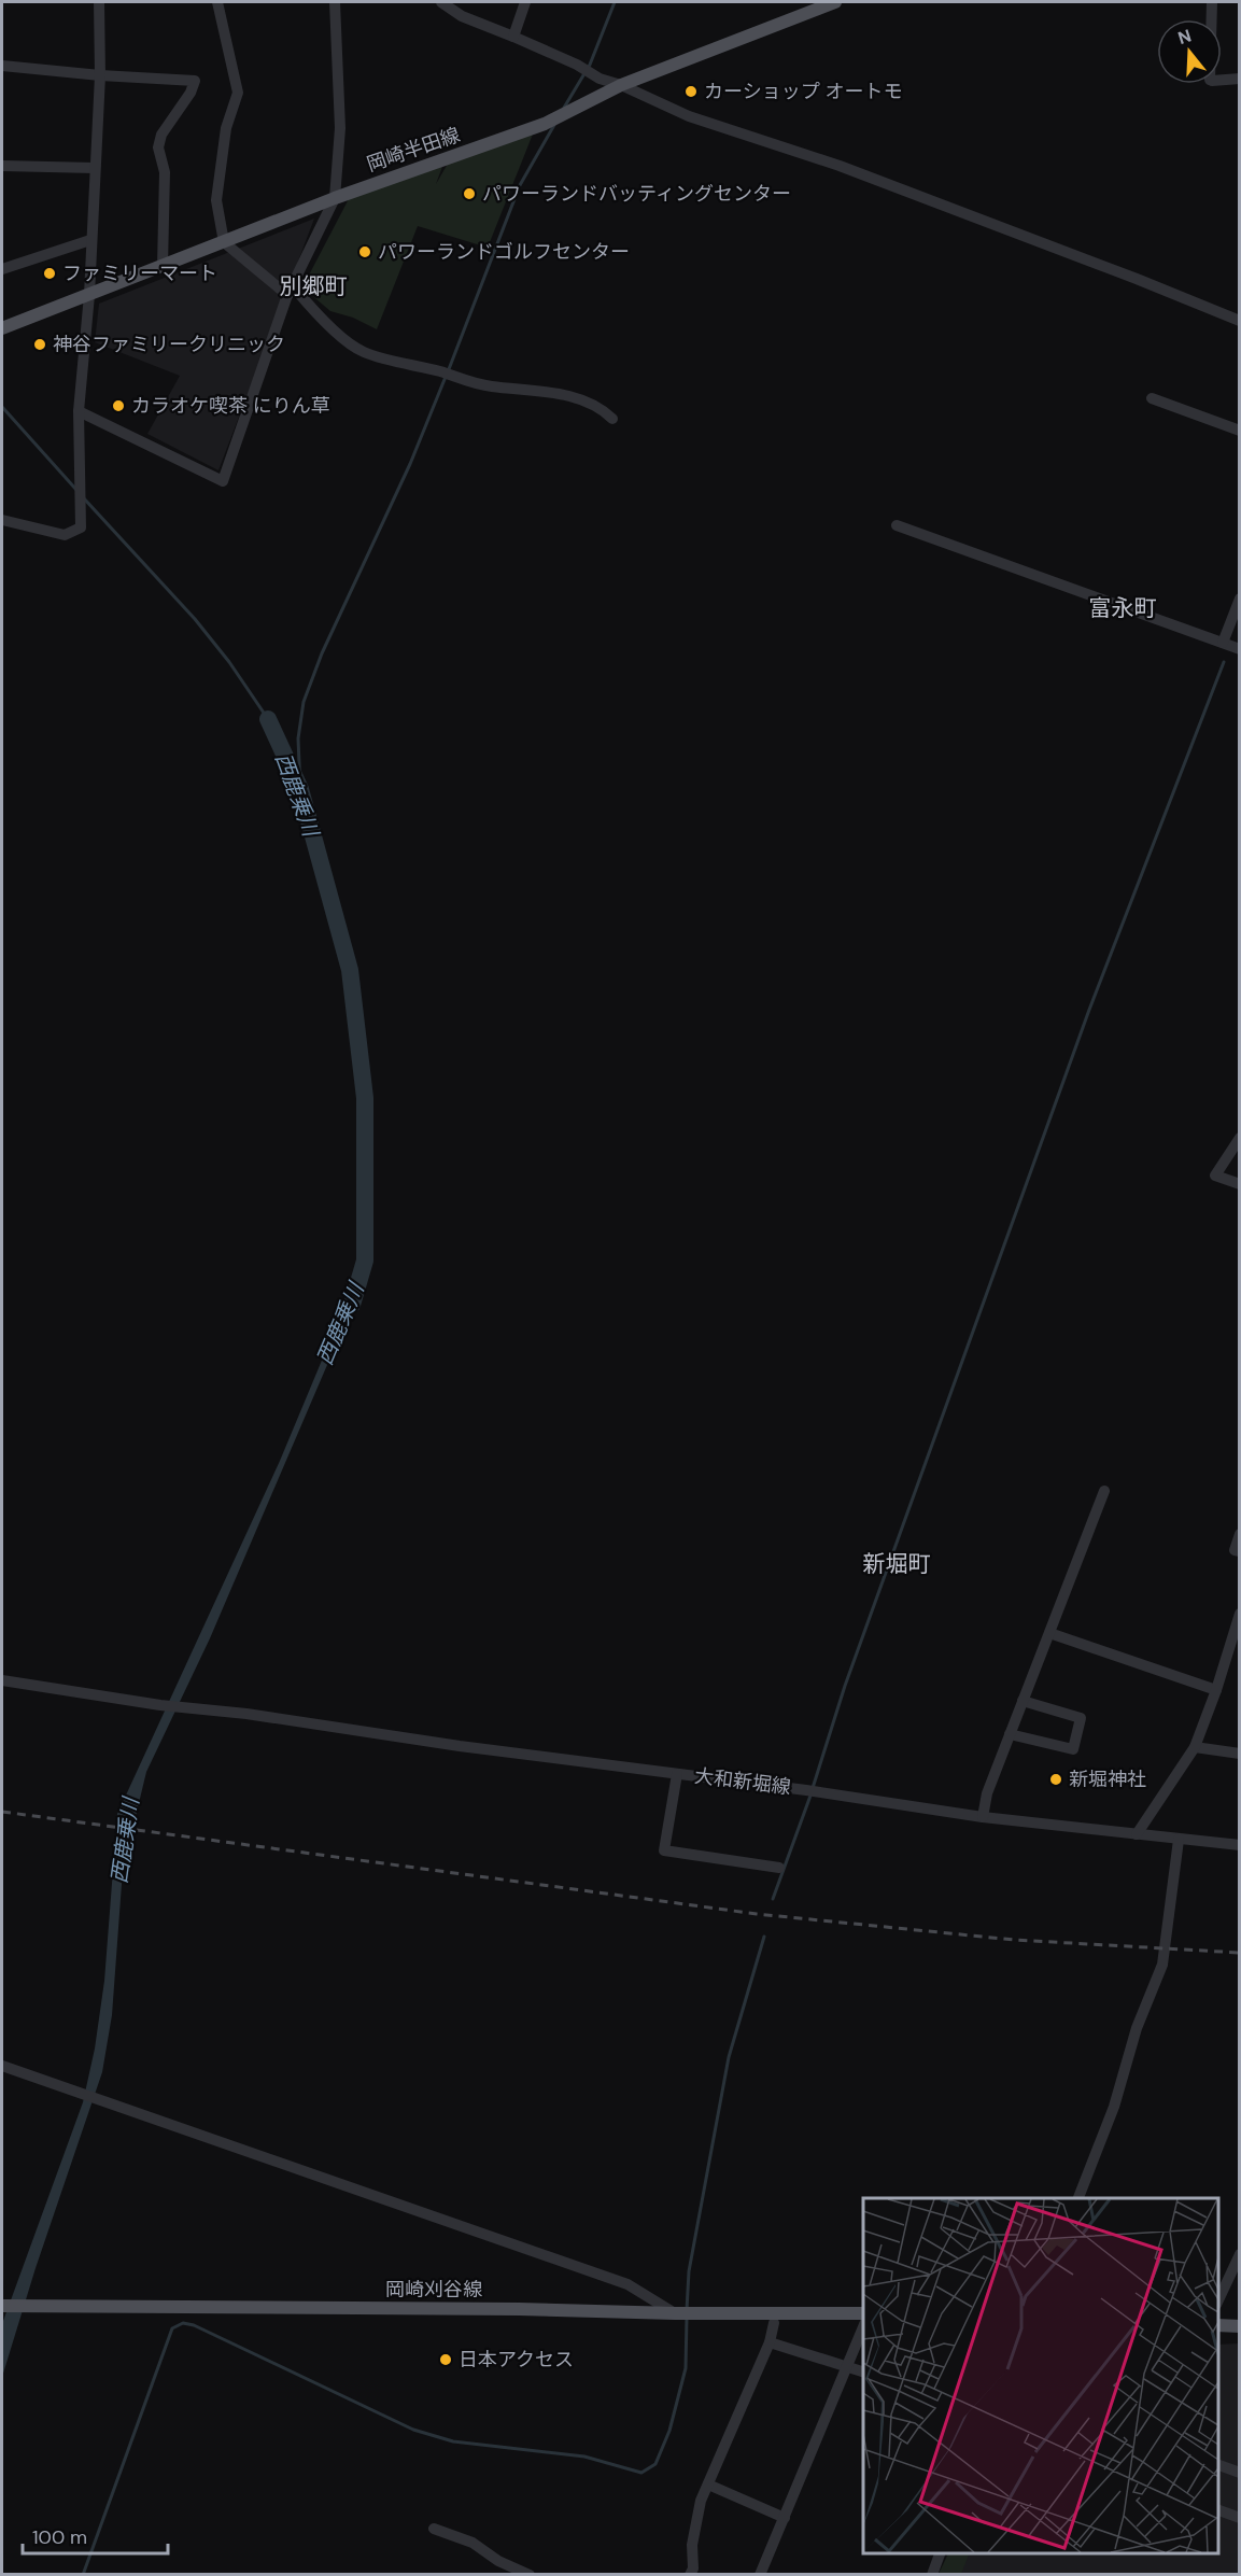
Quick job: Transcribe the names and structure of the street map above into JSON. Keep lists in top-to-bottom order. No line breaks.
{"streets":{"main road":["岡崎半田線","岡崎刈谷線"],"street":["大和新堀線"]},"districts":["別郷町","富永町","新堀町"],"water":["西鹿乗川"],"places":["カーショップ オートモ","パワーランドバッティングセンター","パワーランドゴルフセンター","ファミリーマート","神谷ファミリークリニック","カラオケ喫茶 にりん草","新堀神社","日本アクセス"],"scale_bar":"100 m","north":"top"}
